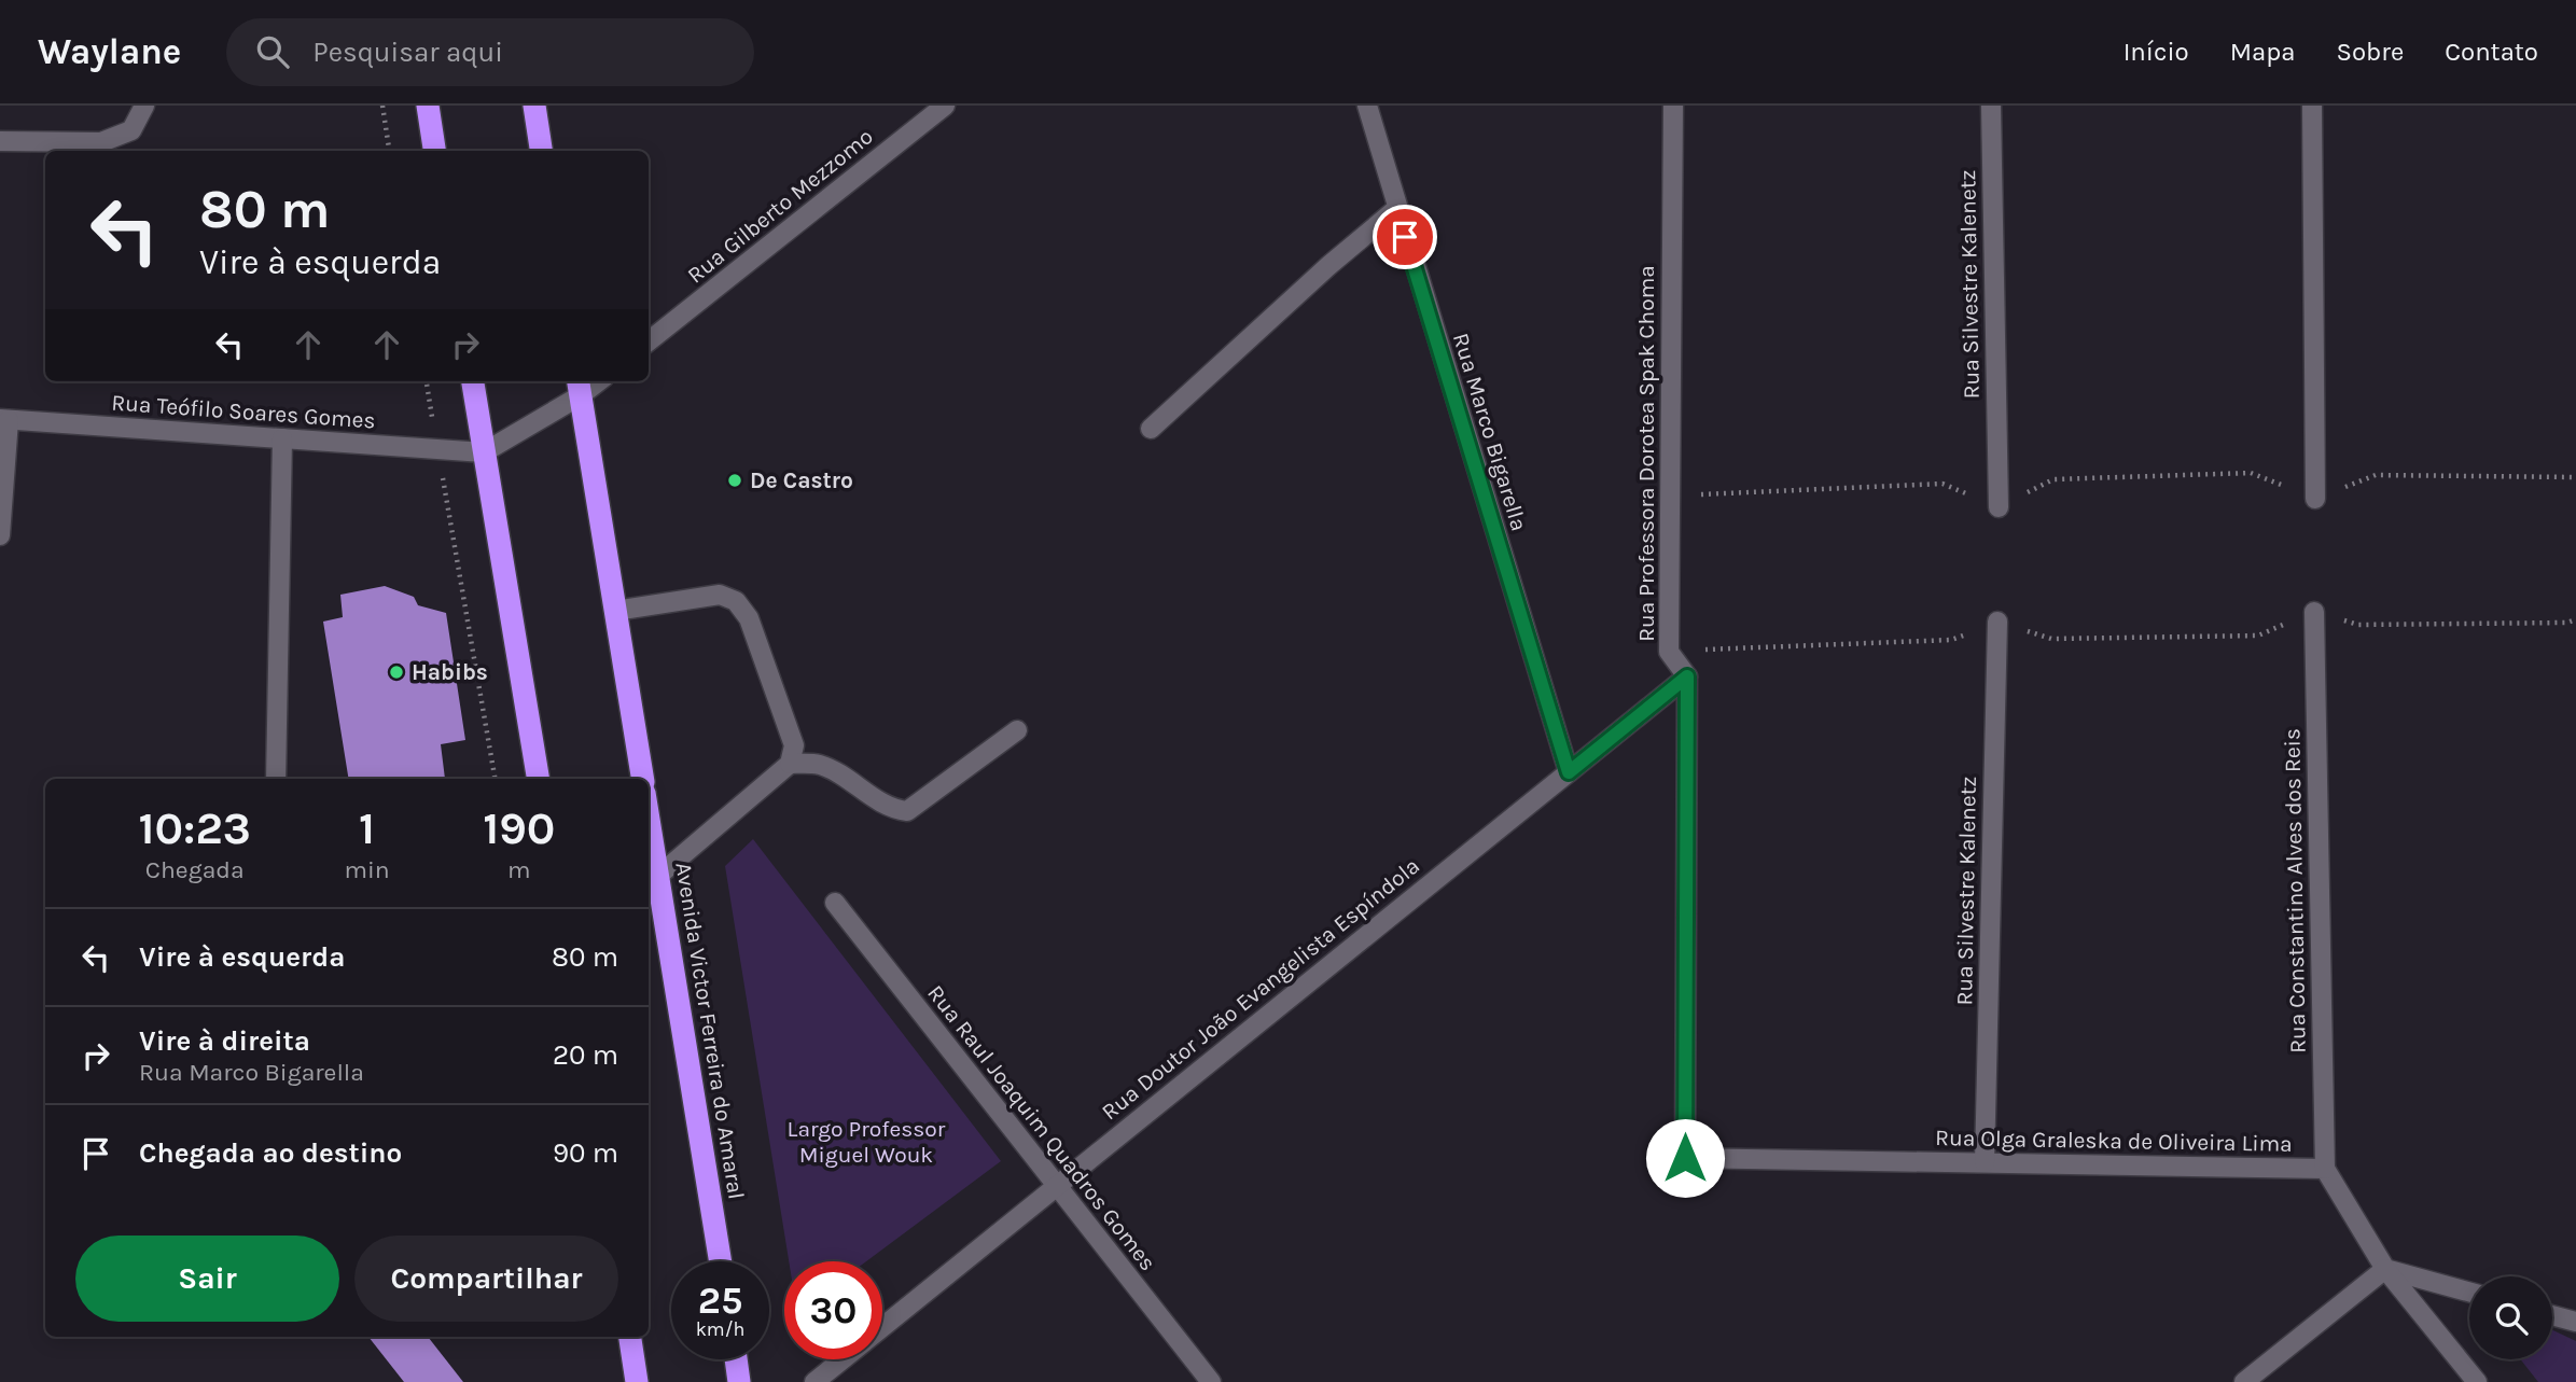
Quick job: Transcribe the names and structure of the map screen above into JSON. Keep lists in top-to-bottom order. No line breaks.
{"streets":{"highway":["Avenida Victor Ferreira do Amaral"],"street":["Rua Gilberto Mezzomo","Rua Silvestre Kalenetz","Rua Teófilo Soares Gomes","Rua Marco Bigarella","Rua Professora Dorotea Spak Choma","Rua Constantino Alves dos Reis","Rua Doutor João Evangelista Espíndola","Rua Raul Joaquim Quadros Gomes","Rua Olga Graleska de Oliveira Lima"]},"crossings":[["Rua Silvestre Kalenetz","Rua Olga Graleska de Oliveira Lima"],["Rua Marco Bigarella","Rua Doutor João Evangelista Espíndola"],["Rua Professora Dorotea Spak Choma","Rua Doutor João Evangelista Espíndola"],["Rua Professora Dorotea Spak Choma","Rua Olga Graleska de Oliveira Lima"],["Rua Constantino Alves dos Reis","Rua Olga Graleska de Oliveira Lima"],["Rua Doutor João Evangelista Espíndola","Rua Raul Joaquim Quadros Gomes"],["Rua Doutor João Evangelista Espíndola","Rua Olga Graleska de Oliveira Lima"]],"parks":["Largo Professor Miguel Wouk"],"places":["De Castro","Habibs"],"page":{"header":"Waylane","search":"Pesquisar aqui","nav":["Início","Mapa","Sobre","Contato"],"turn":["80 m","Vire à esquerda"],"eta":["10:23","Chegada","1","min","190","m"],"list":[{"name":"Vire à esquerda","value":"80 m"},{"name":"Vire à direita","note":"Rua Marco Bigarella","value":"20 m"},{"name":"Chegada ao destino","value":"90 m"}],"buttons":["Sair","Compartilhar"],"speed":"25 km/h","limit":"30"}}
